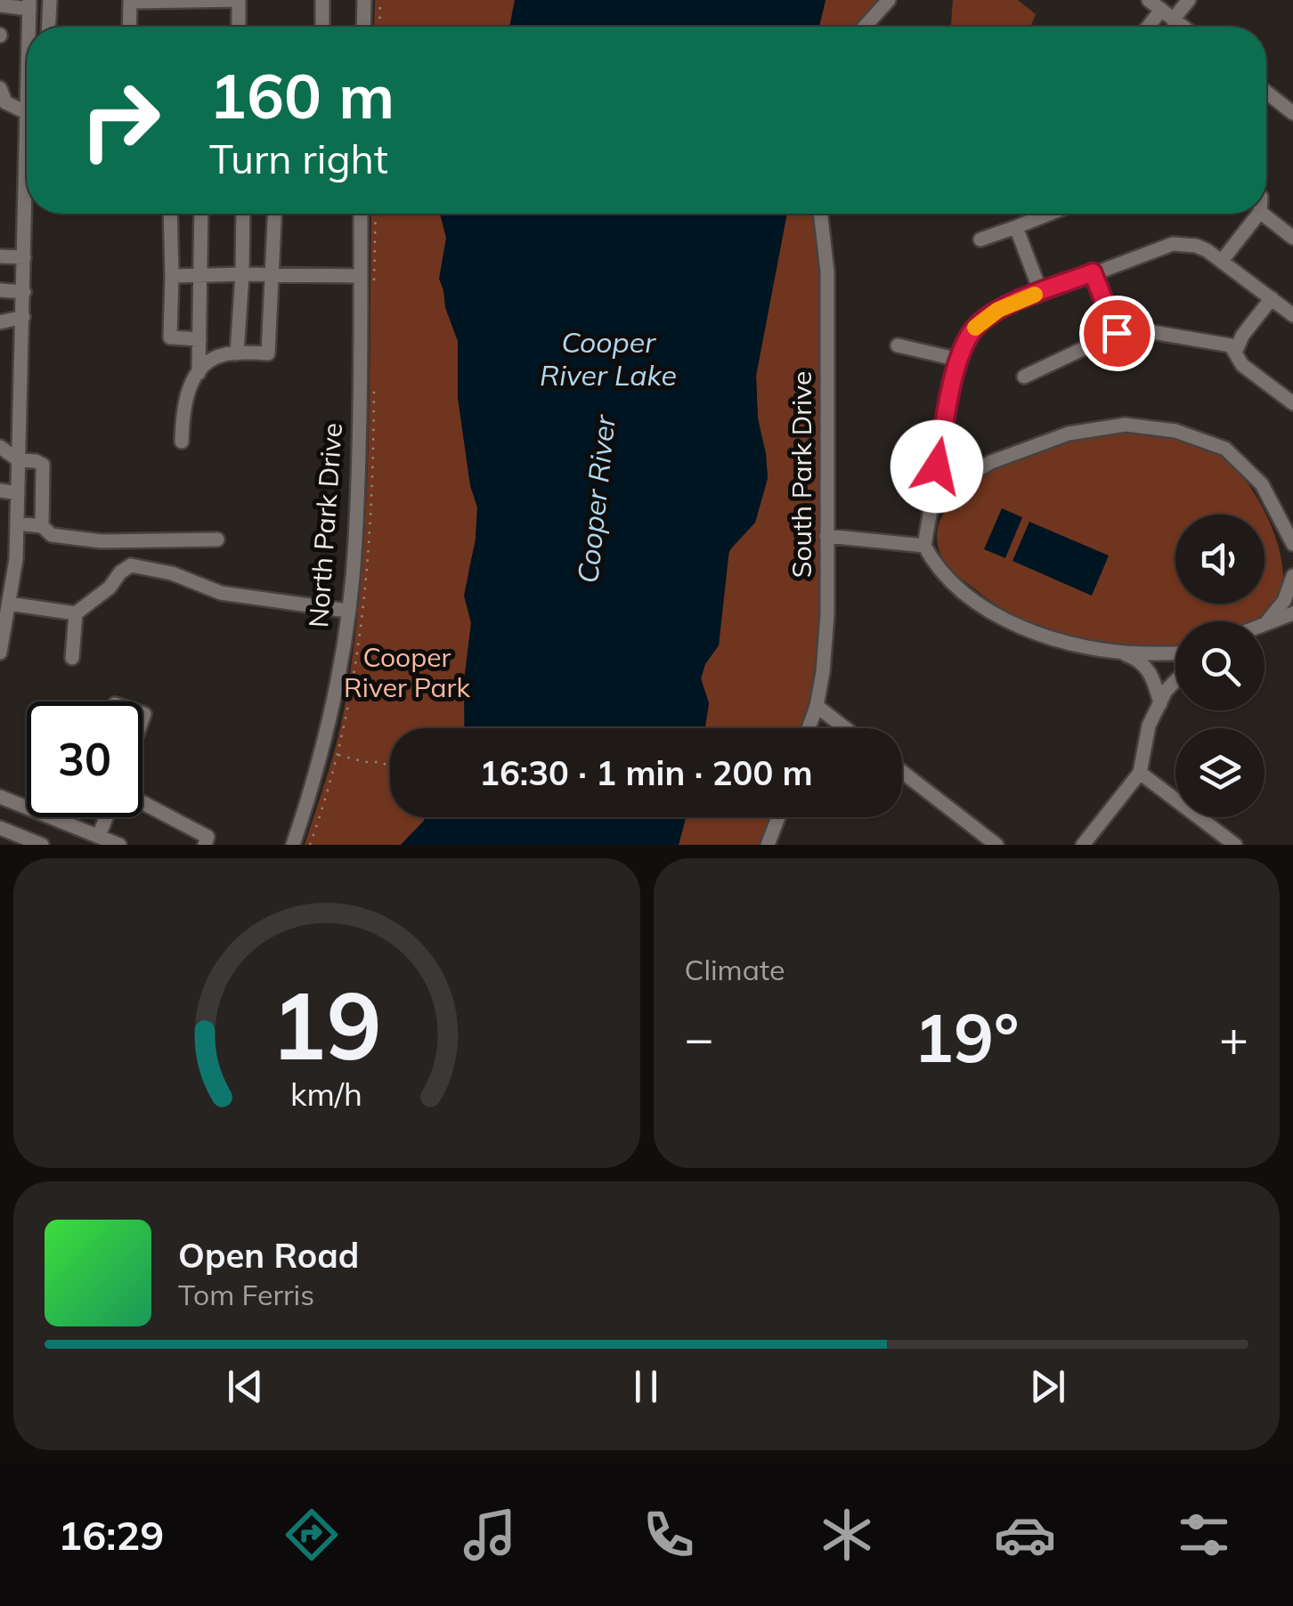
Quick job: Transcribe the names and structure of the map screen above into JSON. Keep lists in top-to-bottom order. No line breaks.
{"streets":{"street":["South Park Drive","North Park Drive"]},"water":["Cooper River Lake","Cooper River"],"parks":["Cooper River Park"],"page":{"turn":["160 m","Turn right"],"limit":"30","trip":"16:30 · 1 min · 200 m","tile":"Climate","heat":["−","19°","+"],"song":["Open Road","Tom Ferris"],"tabs":"16:29","gauge":["19","km/h"]}}
